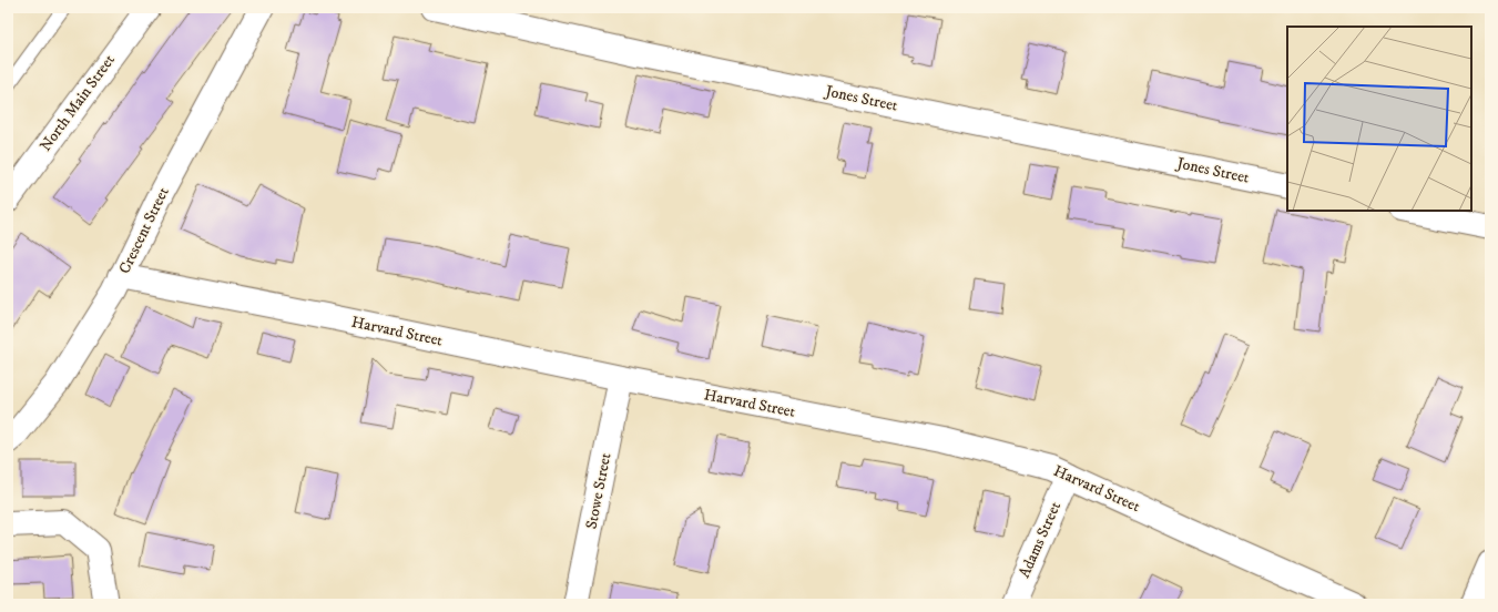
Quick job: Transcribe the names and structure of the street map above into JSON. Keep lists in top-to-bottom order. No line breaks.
{"streets":{"street":["Jones Street","North Main Street","Crescent Street","Harvard Street","Stowe Street","Adams Street"]},"crossings":[["Crescent Street","Harvard Street"],["Harvard Street","Stowe Street"],["Harvard Street","Adams Street"]]}
